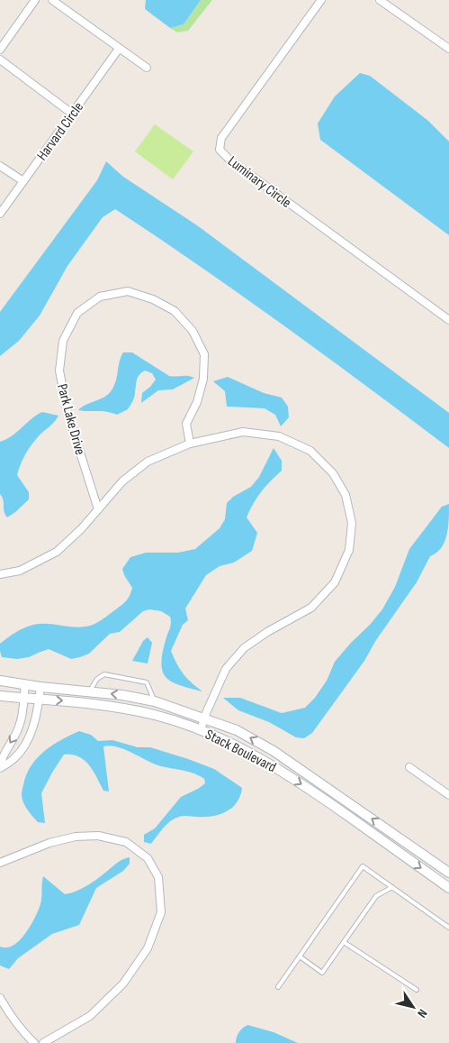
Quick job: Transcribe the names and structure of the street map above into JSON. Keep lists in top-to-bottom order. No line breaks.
{"streets":{"street":["Harvard Circle","Luminary Circle","Park Lake Drive","Stack Boulevard"]},"north":"bottom right"}
